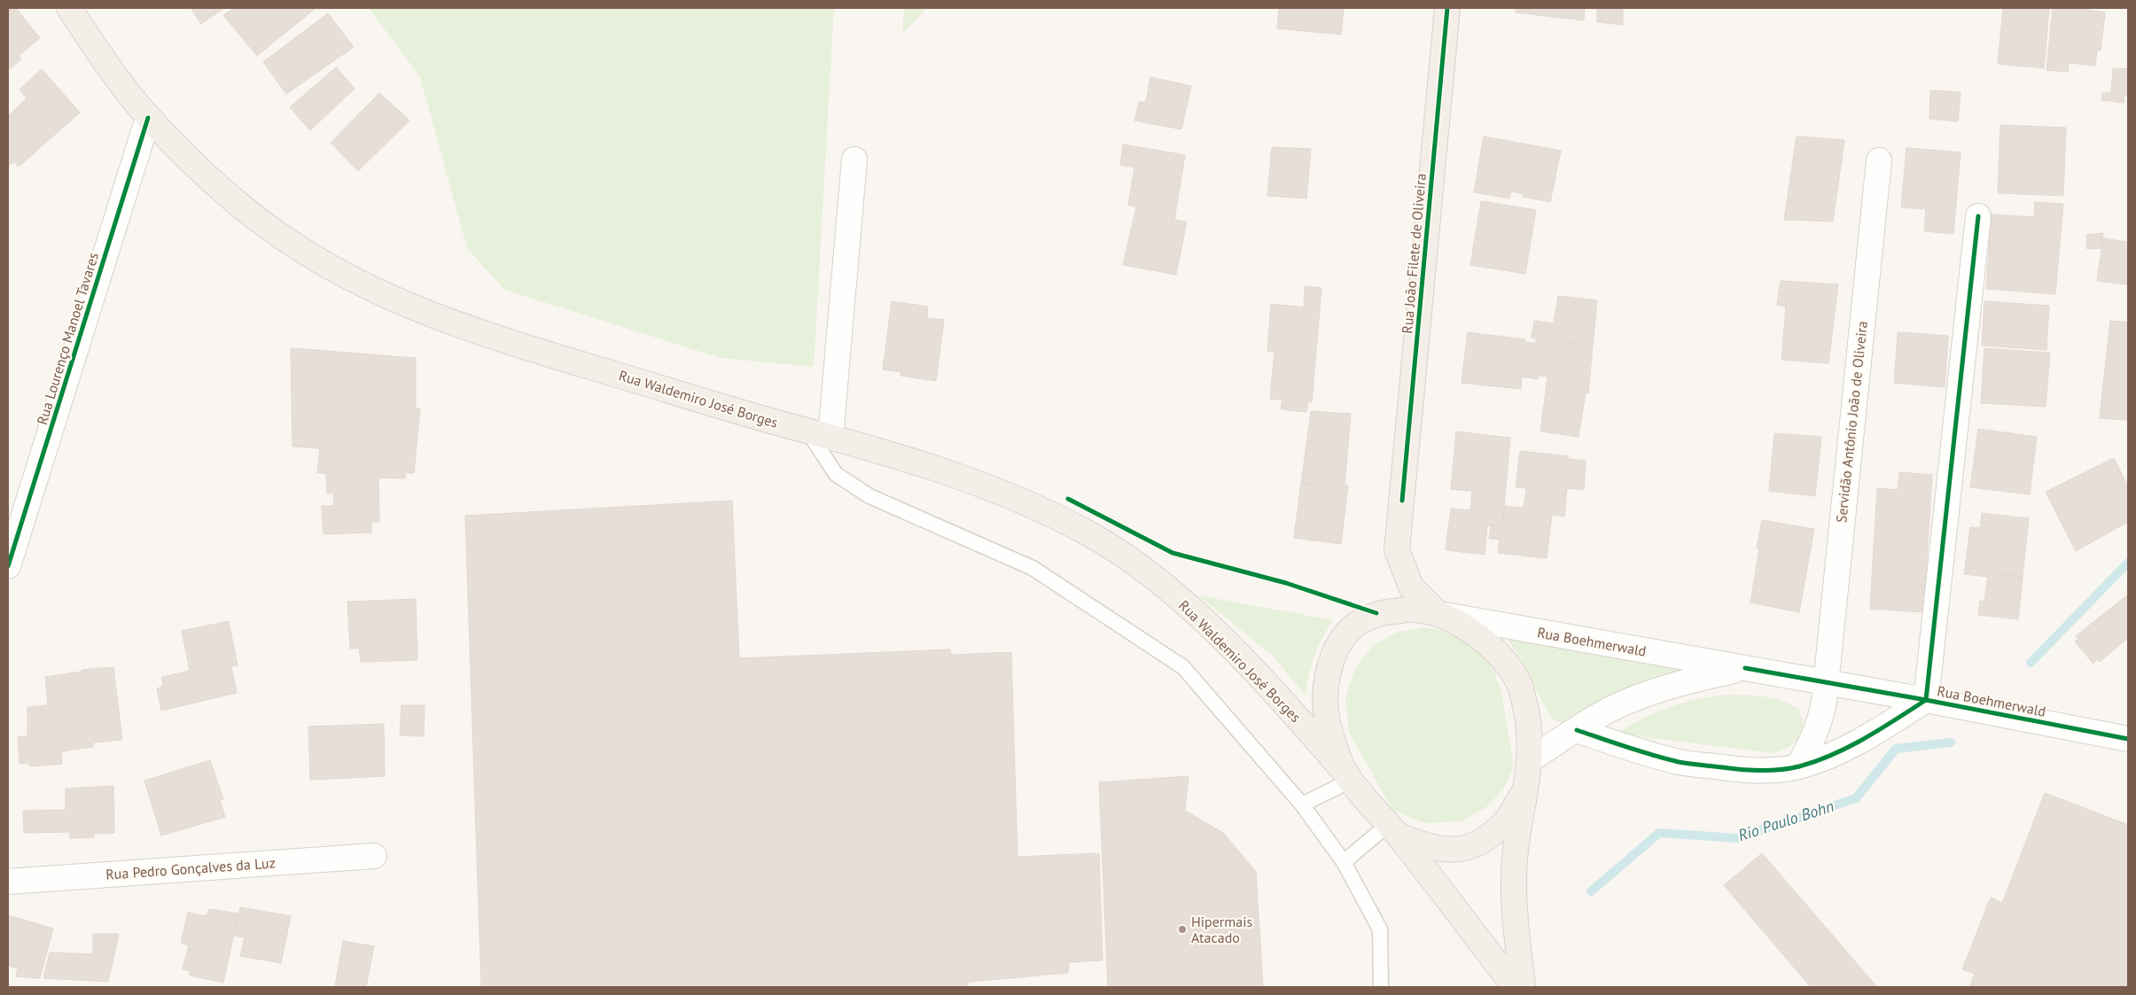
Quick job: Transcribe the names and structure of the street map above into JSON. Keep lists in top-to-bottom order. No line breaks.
{"streets":{"main road":["Rua João Filete de Oliveira","Rua Waldemiro José Borges"],"street":["Rua Lourenço Manoel Tavares","Servidão Antônio João de Oliveira","Rua Boehmerwald","Rua Pedro Gonçalves da Luz"]},"crossings":[["Rua João Filete de Oliveira","Rua Boehmerwald"],["Rua Lourenço Manoel Tavares","Rua Waldemiro José Borges"],["Servidão Antônio João de Oliveira","Rua Boehmerwald"]],"water":["Rio Paulo Bohn"],"places":["Hipermais Atacado"]}
